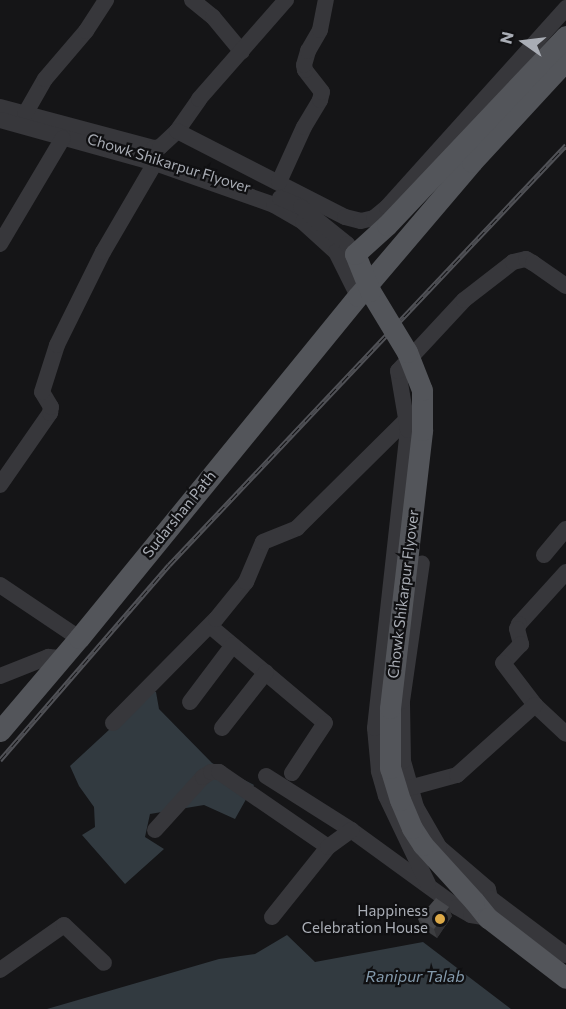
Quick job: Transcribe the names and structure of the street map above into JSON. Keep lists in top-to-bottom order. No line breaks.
{"streets":{"main road":["Chowk Shikarpur Flyover","Sudarshan Path"]},"water":["Ranipur Talab"],"places":["Happiness Celebration House"],"north":"left"}
